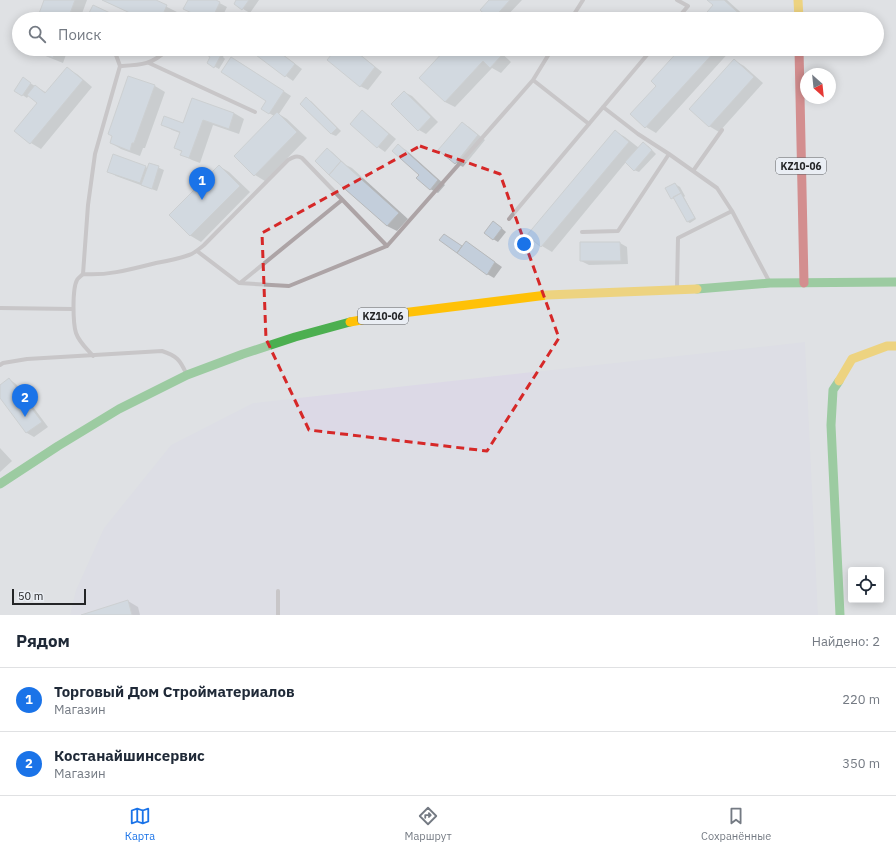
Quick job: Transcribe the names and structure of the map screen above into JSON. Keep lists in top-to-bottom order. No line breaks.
{"streets":{"main road":["KZ10-06"]},"scale_bar":"50 m","north":"bottom right","page":{"search":"Поиск","pins":["1","2"],"scale":"50 m","heading":["Рядом","Найдено: 2"],"list":[{"mark":"1","name":"Торговый Дом Стройматериалов","note":"Магазин","value":"220 m"},{"mark":"2","name":"Костанайшинсервис","note":"Магазин","value":"350 m"}],"nav":["Карта","Маршрут","Сохранённые"]}}
